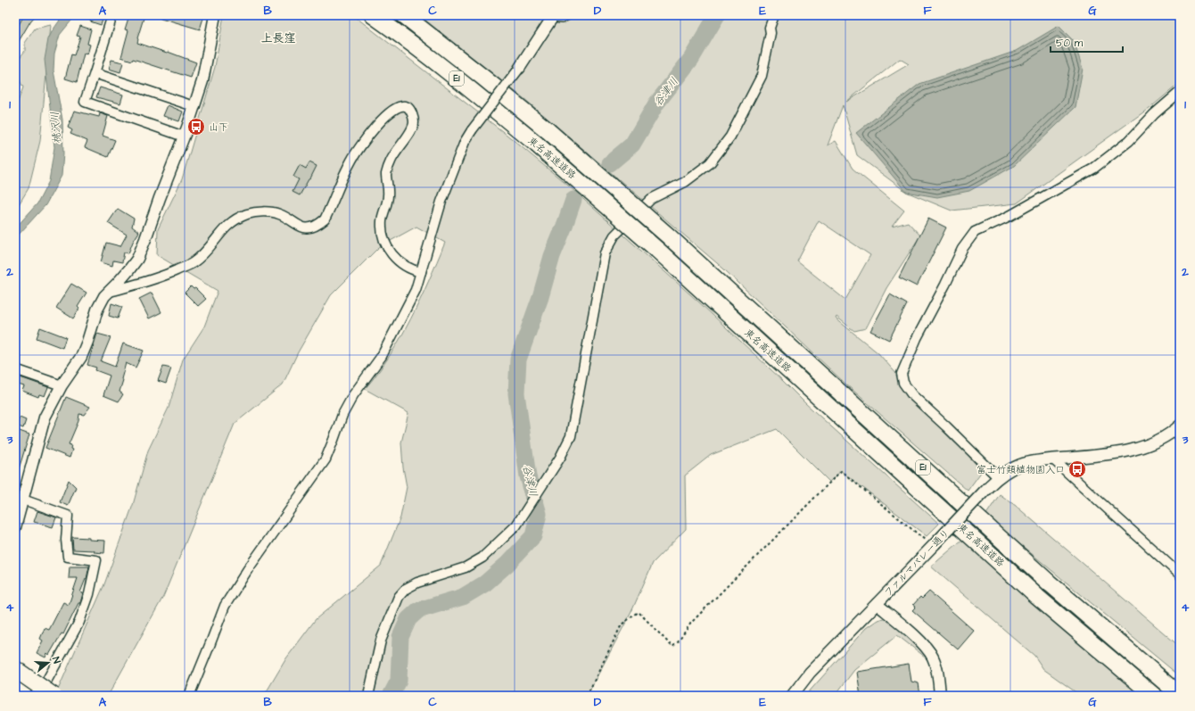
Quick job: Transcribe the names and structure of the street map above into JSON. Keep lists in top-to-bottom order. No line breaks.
{"streets":{"highway":["E1","東名高速道路"],"street":["ファルマバレー通り"]},"districts":["上長窪"],"water":["谷津川","桃沢川"],"places":{"bus stop":["山下","富士竹類植物園入口"]},"scale_bar":"50 m","north":"right","grid":{"columns":["A","B","C","D","E","F","G"],"rows":["1","2","3","4"]}}
